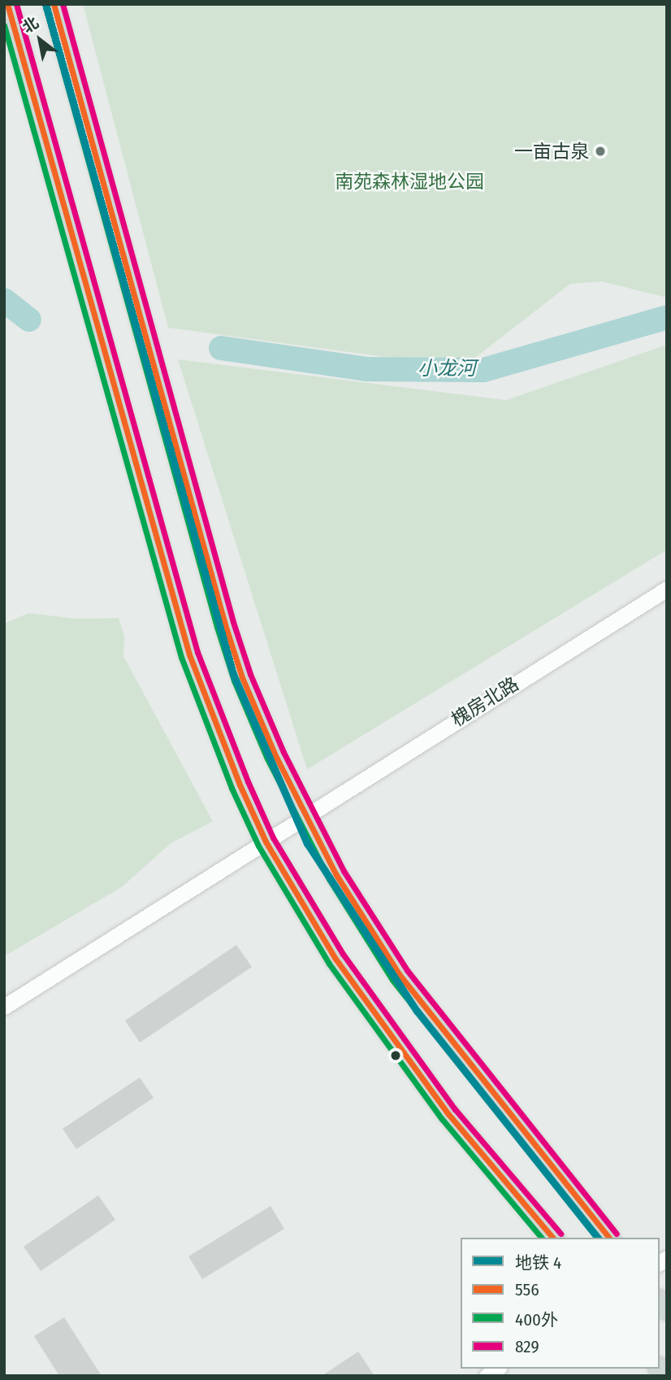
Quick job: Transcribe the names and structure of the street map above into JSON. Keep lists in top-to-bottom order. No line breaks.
{"streets":{"street":["槐房北路"]},"water":["小龙河"],"parks":["南苑森林湿地公园"],"places":["一亩古泉"],"lines":["metro line 4","transit line 556","transit line 829","transit line 400外"],"legend":["地铁 4","556","400外","829"],"north":"top left"}
